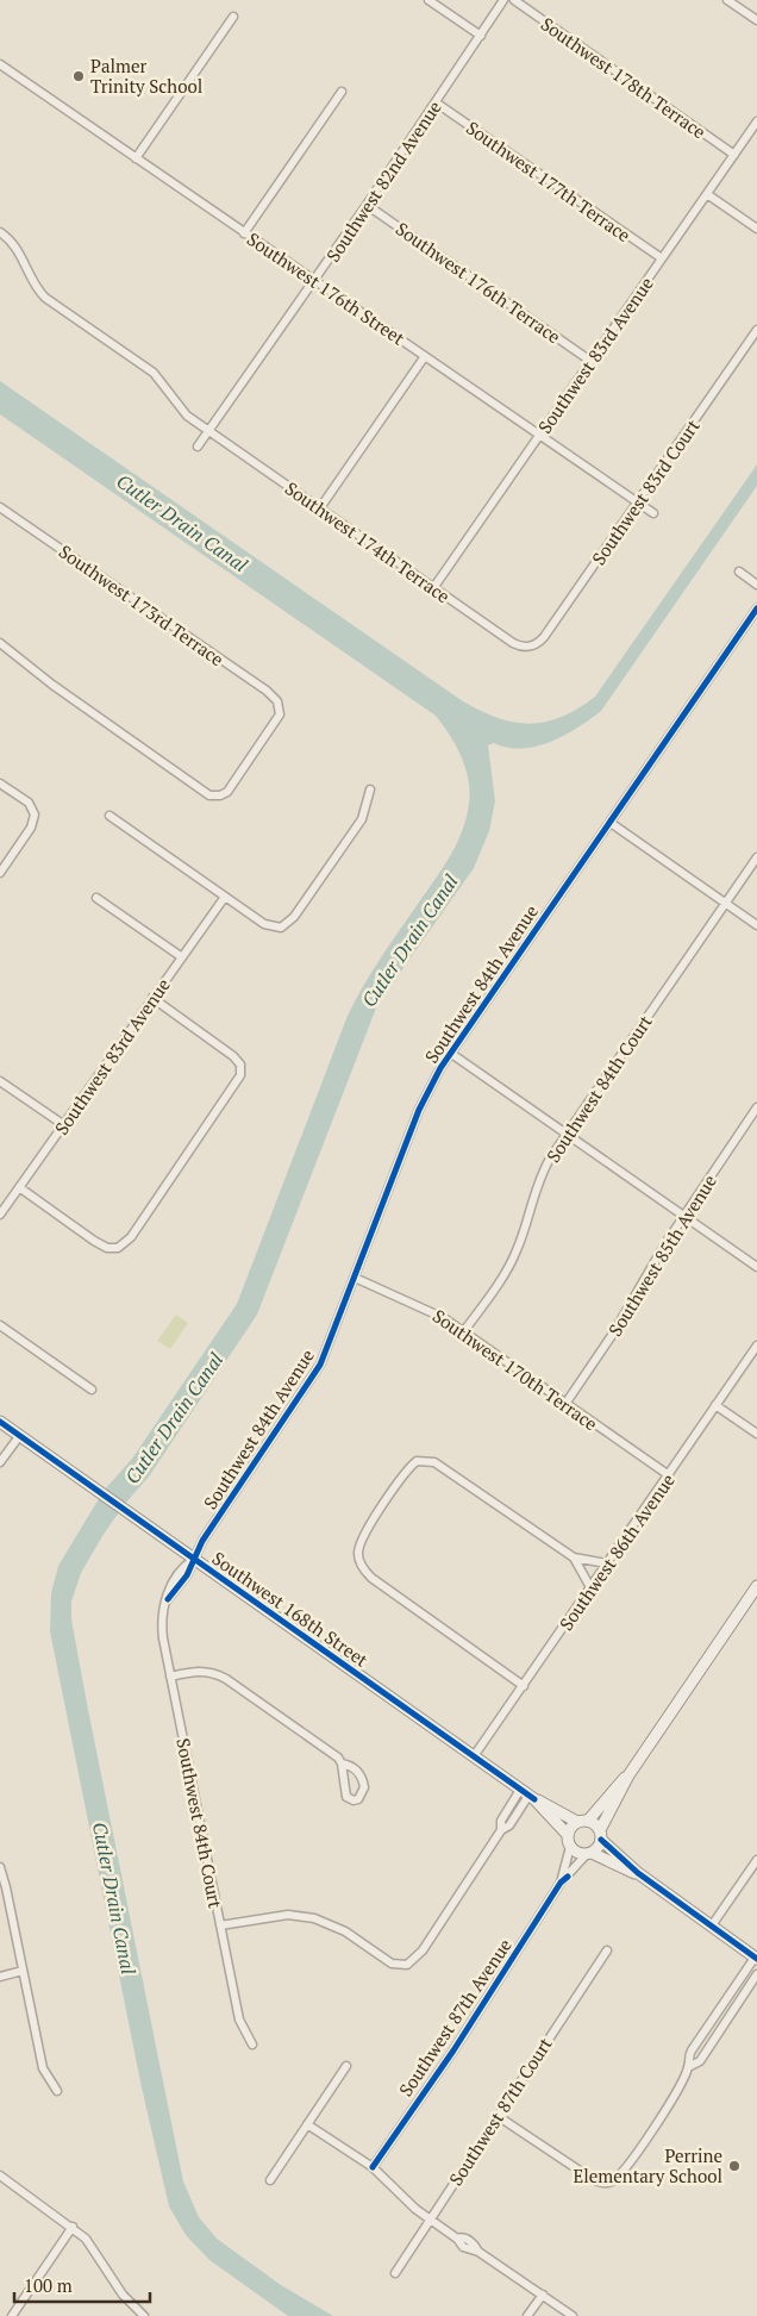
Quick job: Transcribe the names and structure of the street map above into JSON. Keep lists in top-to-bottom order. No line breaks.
{"streets":{"street":["Southwest 178th Terrace","Southwest 82nd Avenue","Southwest 177th Terrace","Southwest 176th Terrace","Southwest 176th Street","Southwest 83rd Avenue","Southwest 83rd Court","Southwest 174th Terrace","Southwest 173rd Terrace","Southwest 84th Avenue","Southwest 84th Court","Southwest 85th Avenue","Southwest 170th Terrace","Southwest 86th Avenue","Southwest 168th Street","Southwest 87th Avenue","Southwest 87th Court"]},"crossings":[["Southwest 178th Terrace","Southwest 83rd Avenue"],["Southwest 82nd Avenue","Southwest 177th Terrace"],["Southwest 82nd Avenue","Southwest 176th Terrace"],["Southwest 82nd Avenue","Southwest 176th Street"],["Southwest 82nd Avenue","Southwest 174th Terrace"],["Southwest 177th Terrace","Southwest 83rd Avenue"],["Southwest 176th Terrace","Southwest 83rd Avenue"],["Southwest 176th Street","Southwest 83rd Avenue"],["Southwest 176th Street","Southwest 83rd Court"],["Southwest 83rd Avenue","Southwest 174th Terrace"],["Southwest 83rd Court","Southwest 174th Terrace"],["Southwest 84th Avenue","Southwest 84th Court"],["Southwest 84th Avenue","Southwest 170th Terrace"],["Southwest 84th Avenue","Southwest 168th Street"],["Southwest 84th Court","Southwest 170th Terrace"],["Southwest 84th Court","Southwest 168th Street"],["Southwest 85th Avenue","Southwest 170th Terrace"],["Southwest 170th Terrace","Southwest 86th Avenue"],["Southwest 86th Avenue","Southwest 168th Street"],["Southwest 168th Street","Southwest 87th Avenue"]],"water":["Cutler Drain Canal"],"places":["Palmer Trinity School","Perrine Elementary School"],"scale_bar":"100 m"}
